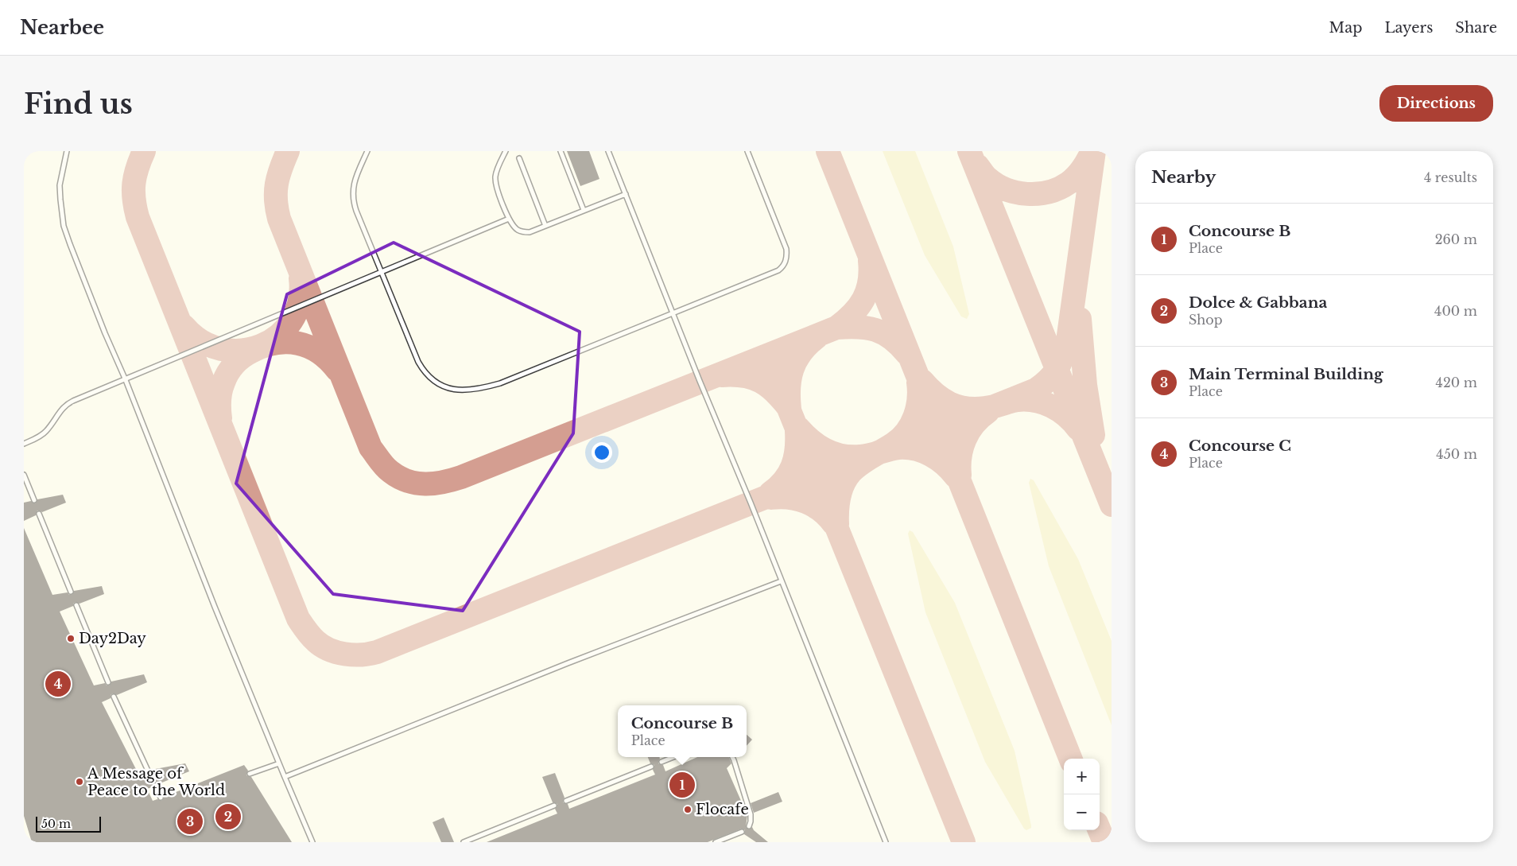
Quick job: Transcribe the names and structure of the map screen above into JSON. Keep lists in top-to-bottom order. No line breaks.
{"places":["Day2Day","A Message of Peace to the World","Flocafe"],"scale_bar":"50 m","page":{"header":"Nearbee","nav":["Map","Layers","Share"],"buttons":"Directions","title":"Find us","heading":["Nearby","4 results"],"list":[{"mark":"1","name":"Concourse B","note":"Place","value":"260 m"},{"mark":"2","name":"Dolce & Gabbana","note":"Shop","value":"400 m"},{"mark":"3","name":"Main Terminal Building","note":"Place","value":"420 m"},{"mark":"4","name":"Concourse C","note":"Place","value":"450 m"}],"pins":["4","1","2","3"],"popup":["Concourse B","Place"],"map_buttons":["+","−"],"scale":"50 m"}}
